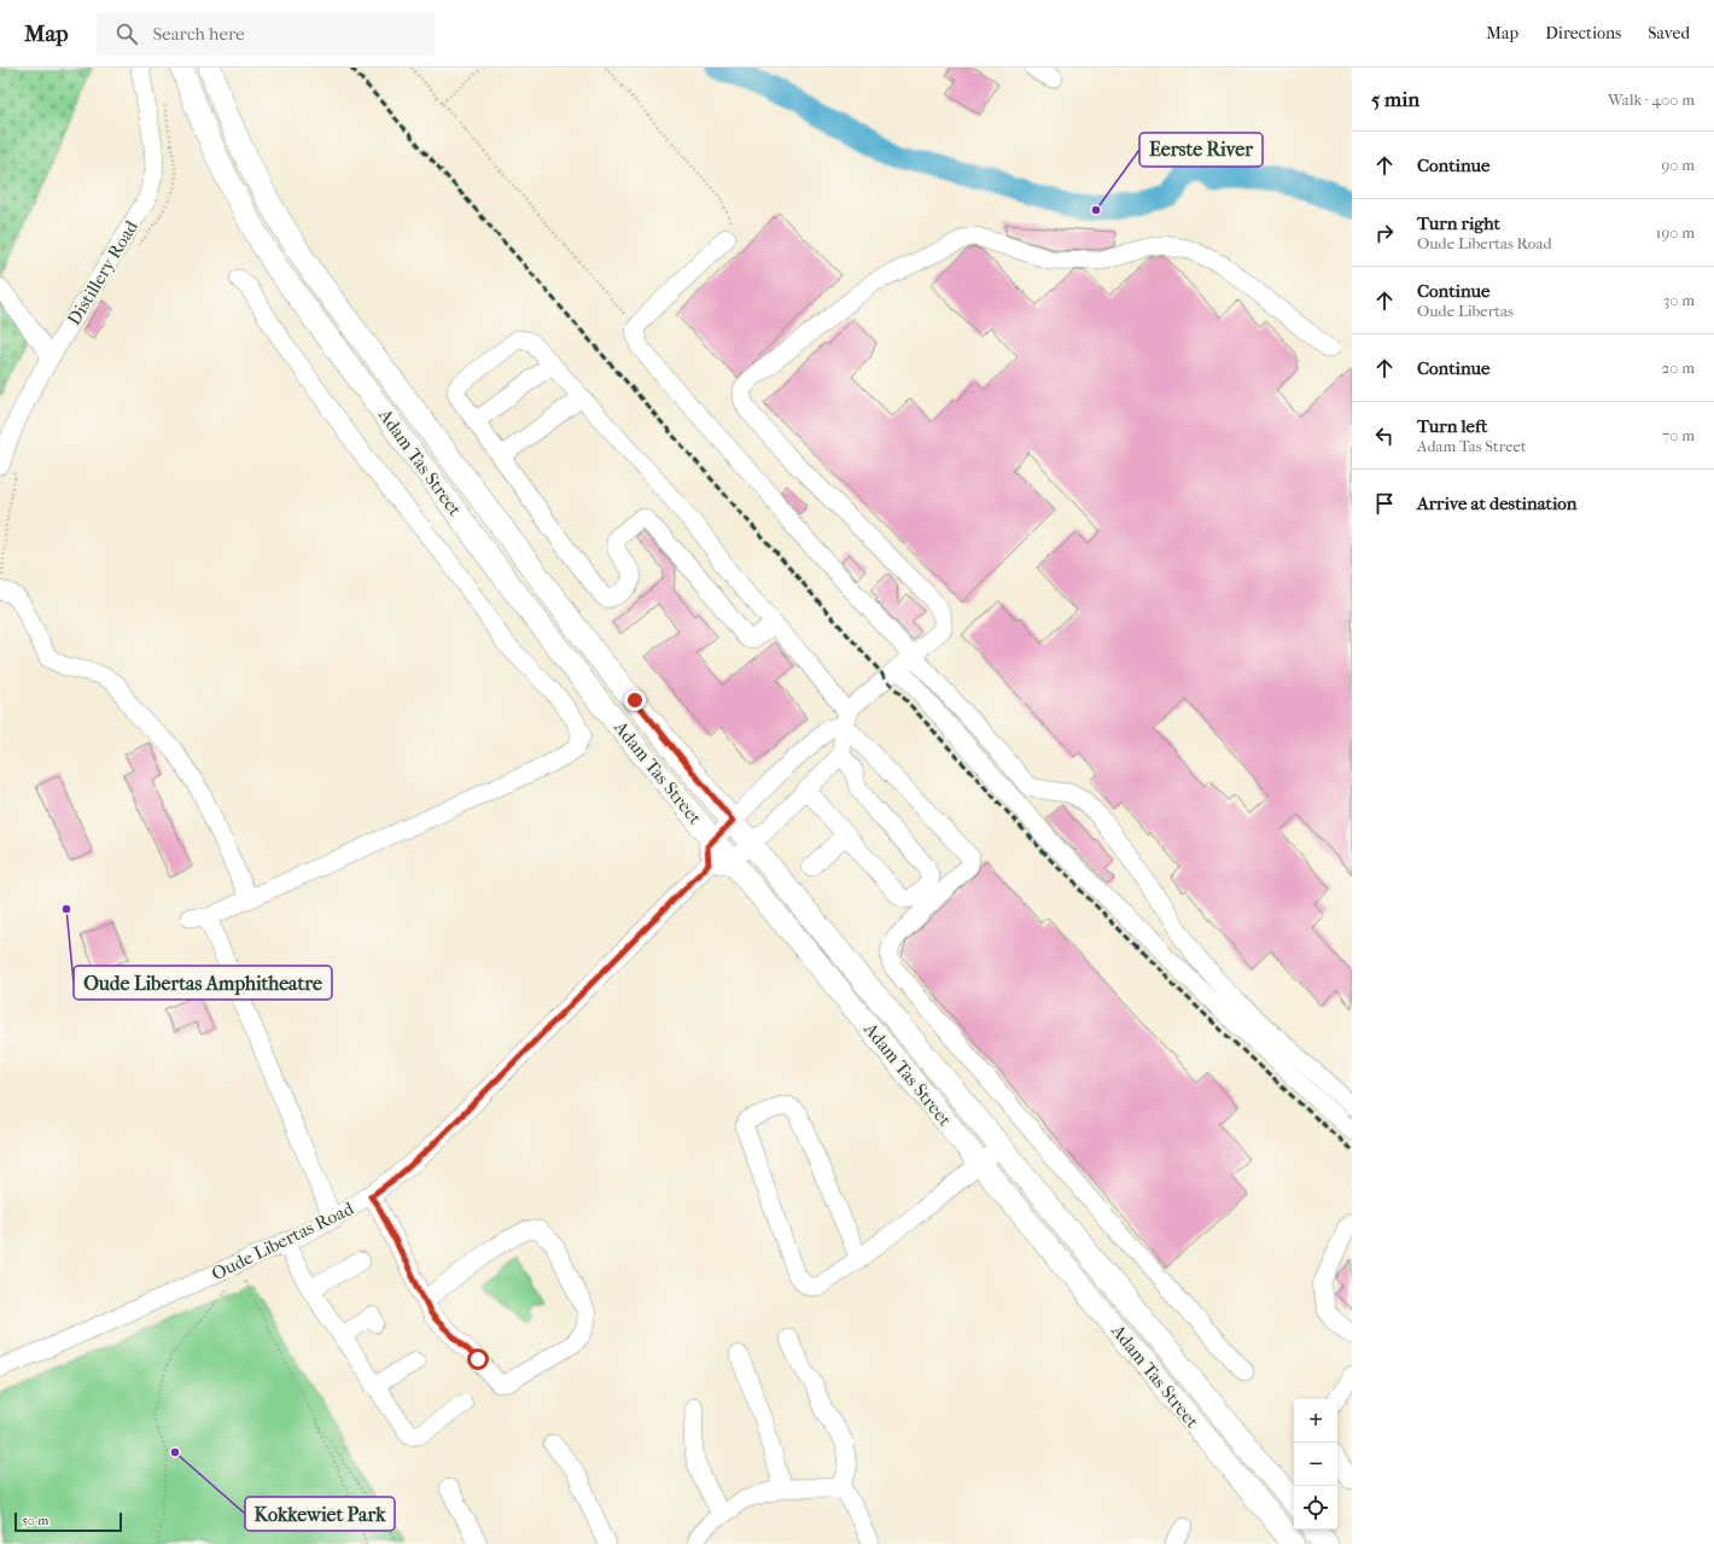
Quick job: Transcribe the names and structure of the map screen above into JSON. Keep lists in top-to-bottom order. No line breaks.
{"streets":{"main road":["Adam Tas Street"],"street":["Distillery Road","Oude Libertas Road"]},"places":["Eerste River","Oude Libertas Amphitheatre","Kokkewiet Park"],"scale_bar":"50 m","page":{"header":"Map","search":"Search here","nav":["Map","Directions","Saved"],"heading":["5 min","Walk · 400 m"],"list":[["Continue","90 m"],["Turn right","Oude Libertas Road","190 m"],["Continue","Oude Libertas","30 m"],["Continue","20 m"],["Turn left","Adam Tas Street","70 m"],"Arrive at destination"],"map_buttons":["+","−"],"scale":"50 m"}}
